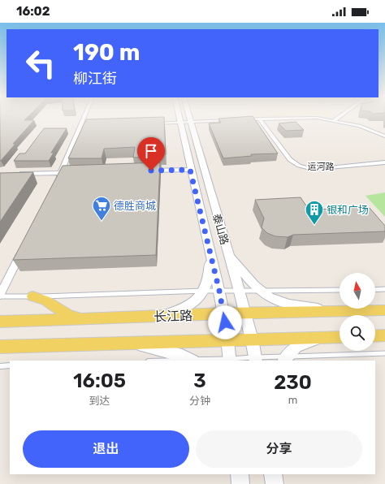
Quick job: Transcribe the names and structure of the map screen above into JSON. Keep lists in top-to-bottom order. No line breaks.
{"streets":{"main road":["泰山路","长江路"],"street":["运河路"]},"crossings":[["泰山路","长江路"]],"places":{"supermarket":["德胜商城"],"building":["银和广场"]},"north":"top","page":{"status":"16:02","turn":["190 m","柳江街"],"eta":["16:05","到达","3","分钟","230","m"],"buttons":["退出","分享"]}}
